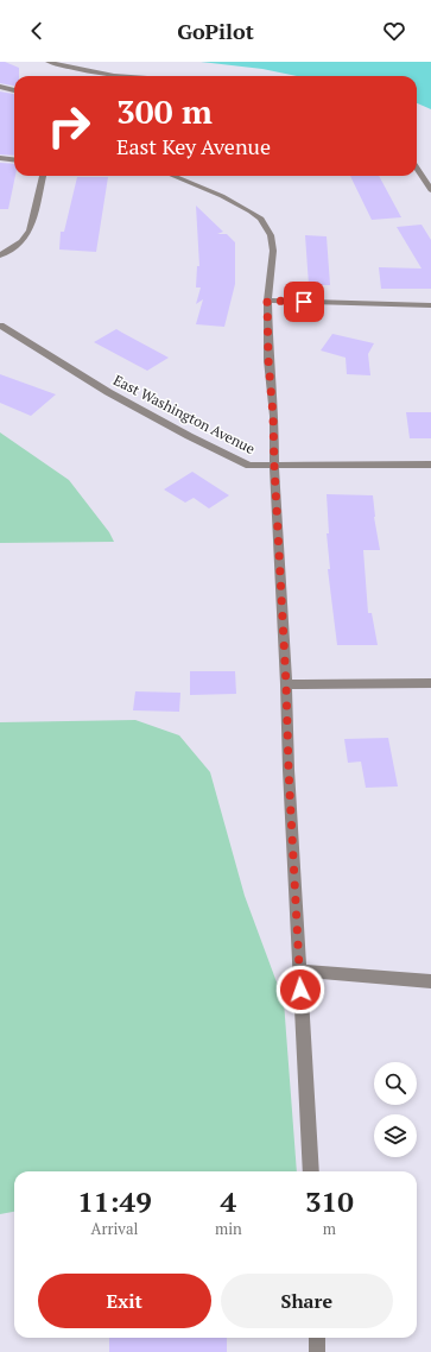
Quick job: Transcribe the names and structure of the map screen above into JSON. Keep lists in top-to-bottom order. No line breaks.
{"streets":{"street":["East Washington Avenue"]},"page":{"header":"GoPilot","turn":["300 m","East Key Avenue"],"eta":["11:49","Arrival","4","min","310","m"],"buttons":["Exit","Share"]}}
